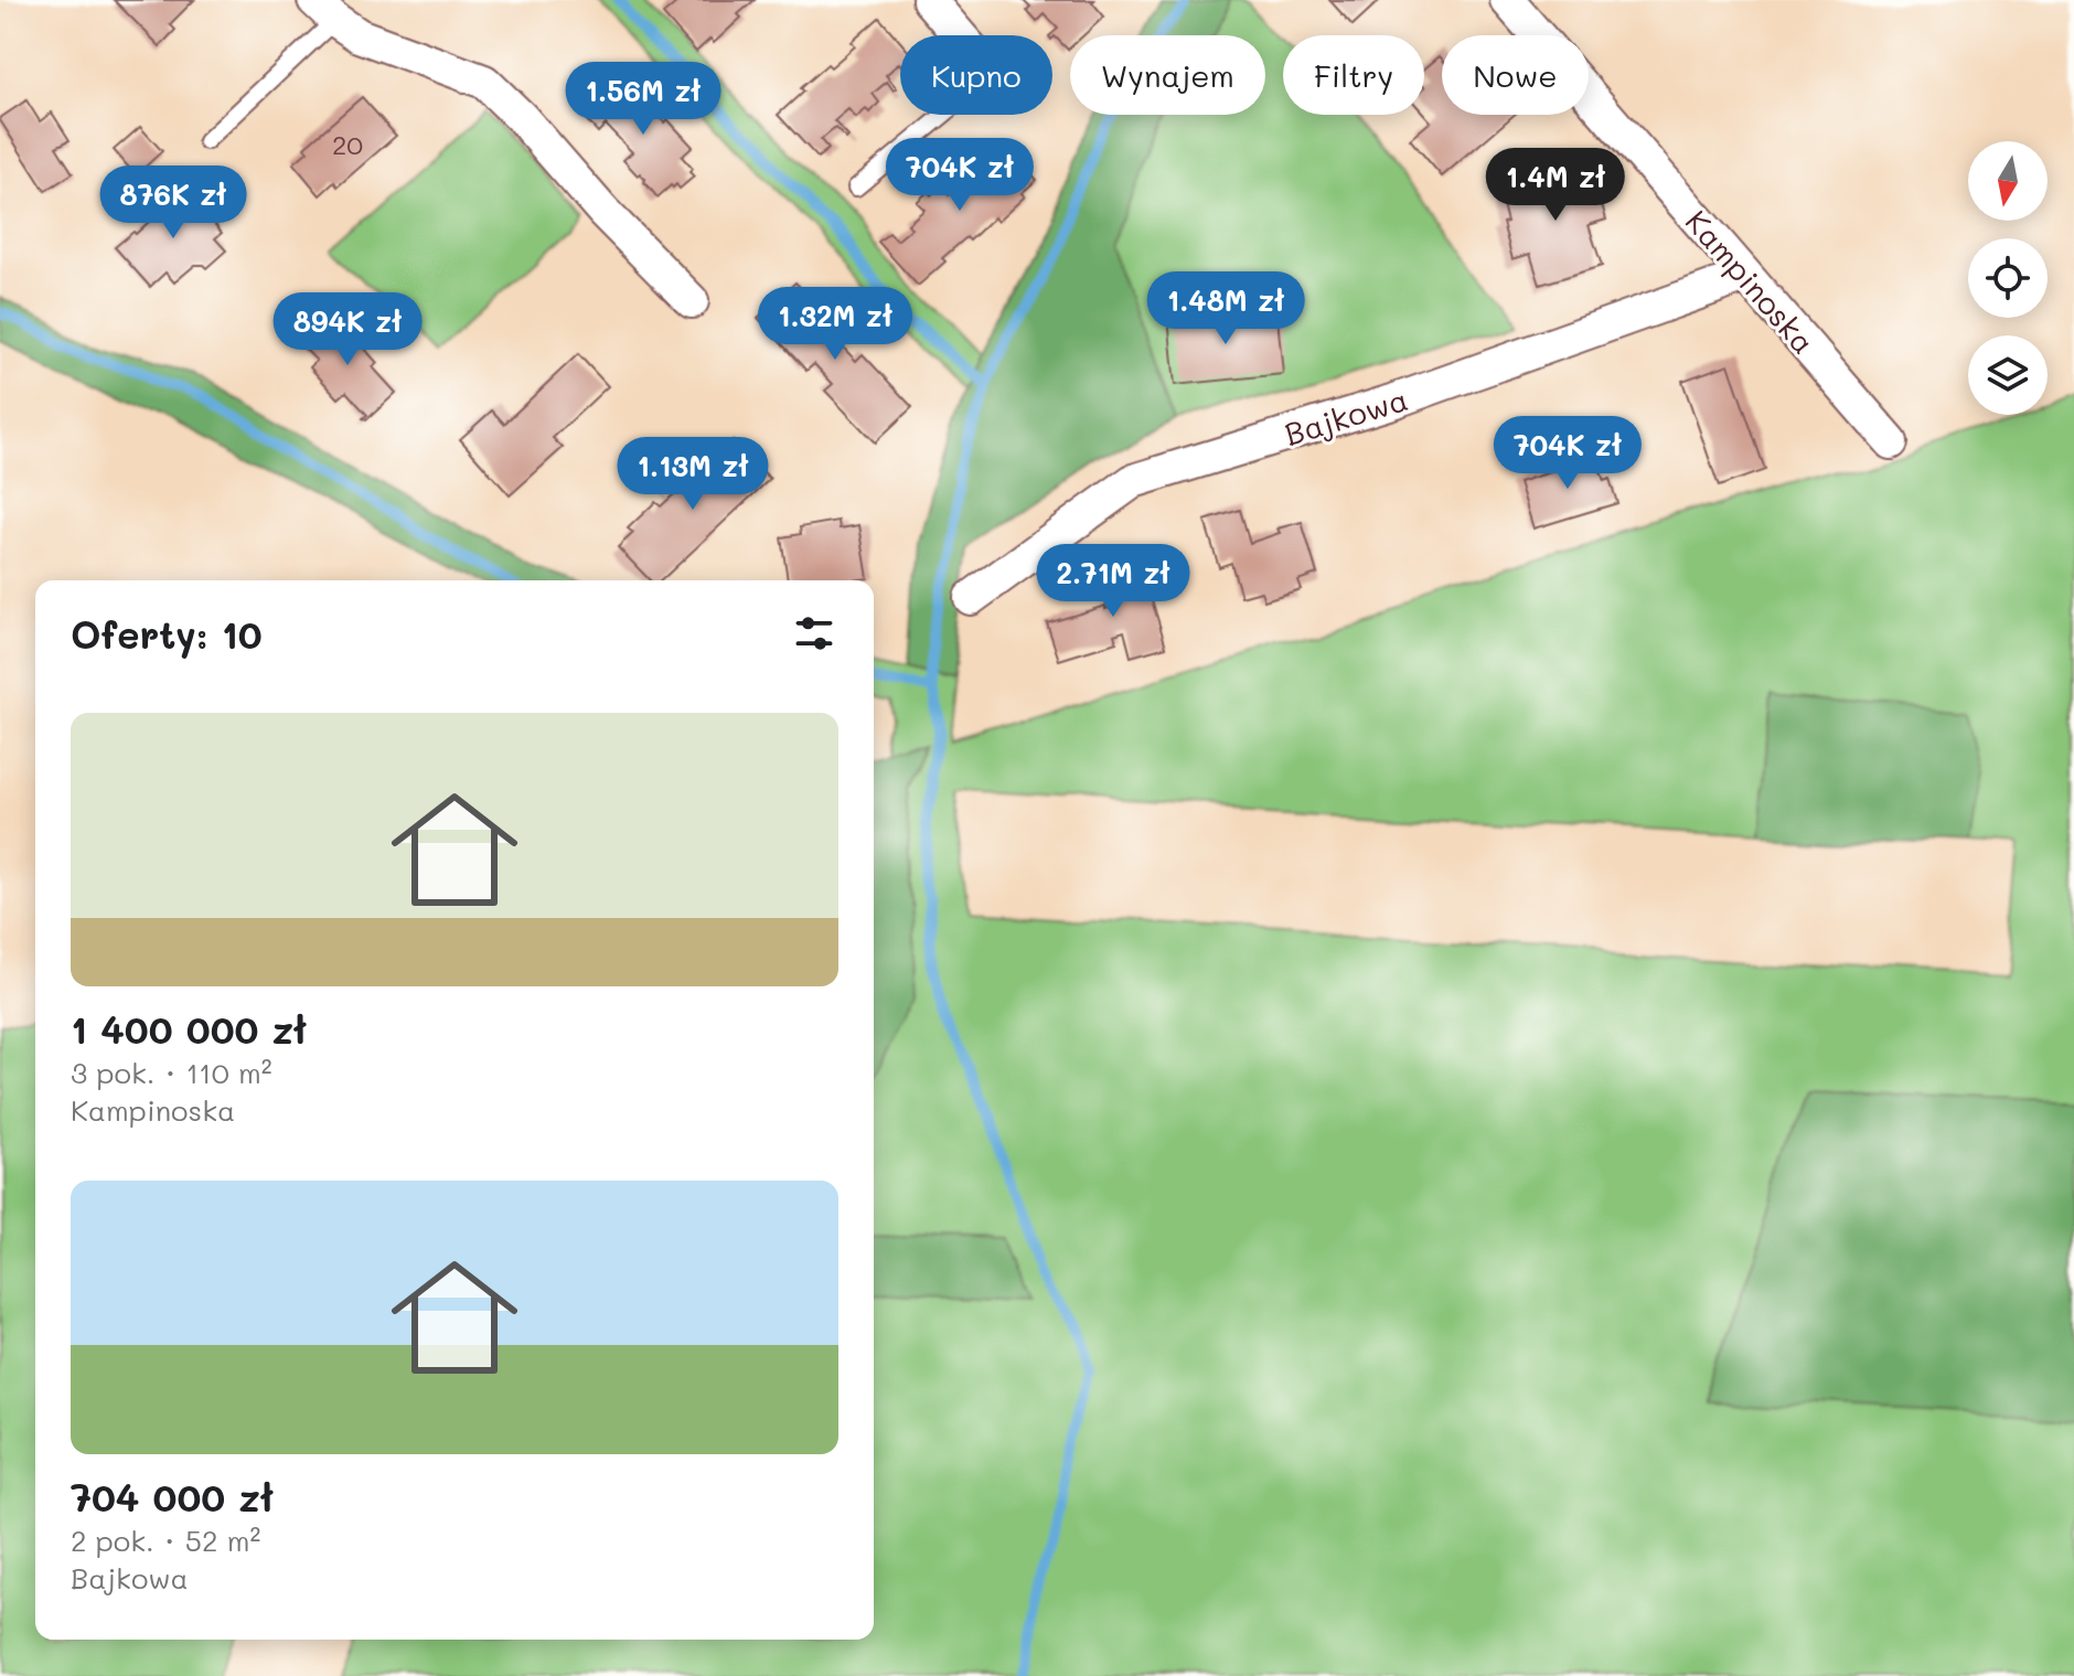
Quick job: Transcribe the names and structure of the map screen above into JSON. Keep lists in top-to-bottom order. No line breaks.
{"streets":{"street":["Kampinoska","Bajkowa"]},"crossings":[["Kampinoska","Bajkowa"]],"house_numbers":["20"],"north":"bottom","page":{"chip":["Kupno","Wynajem","Filtry","Nowe"],"price":["1.56M zł","704K zł","1.4M zł","876K zł","1.48M zł","1.32M zł","894K zł","704K zł","1.13M zł","2.71M zł"],"heading":"Oferty: 10","list":[{"name":"1 400 000 zł","note":"3 pok. · 110 m² · Kampinoska"},{"name":"704 000 zł","note":"2 pok. · 52 m² · Bajkowa"}]}}
